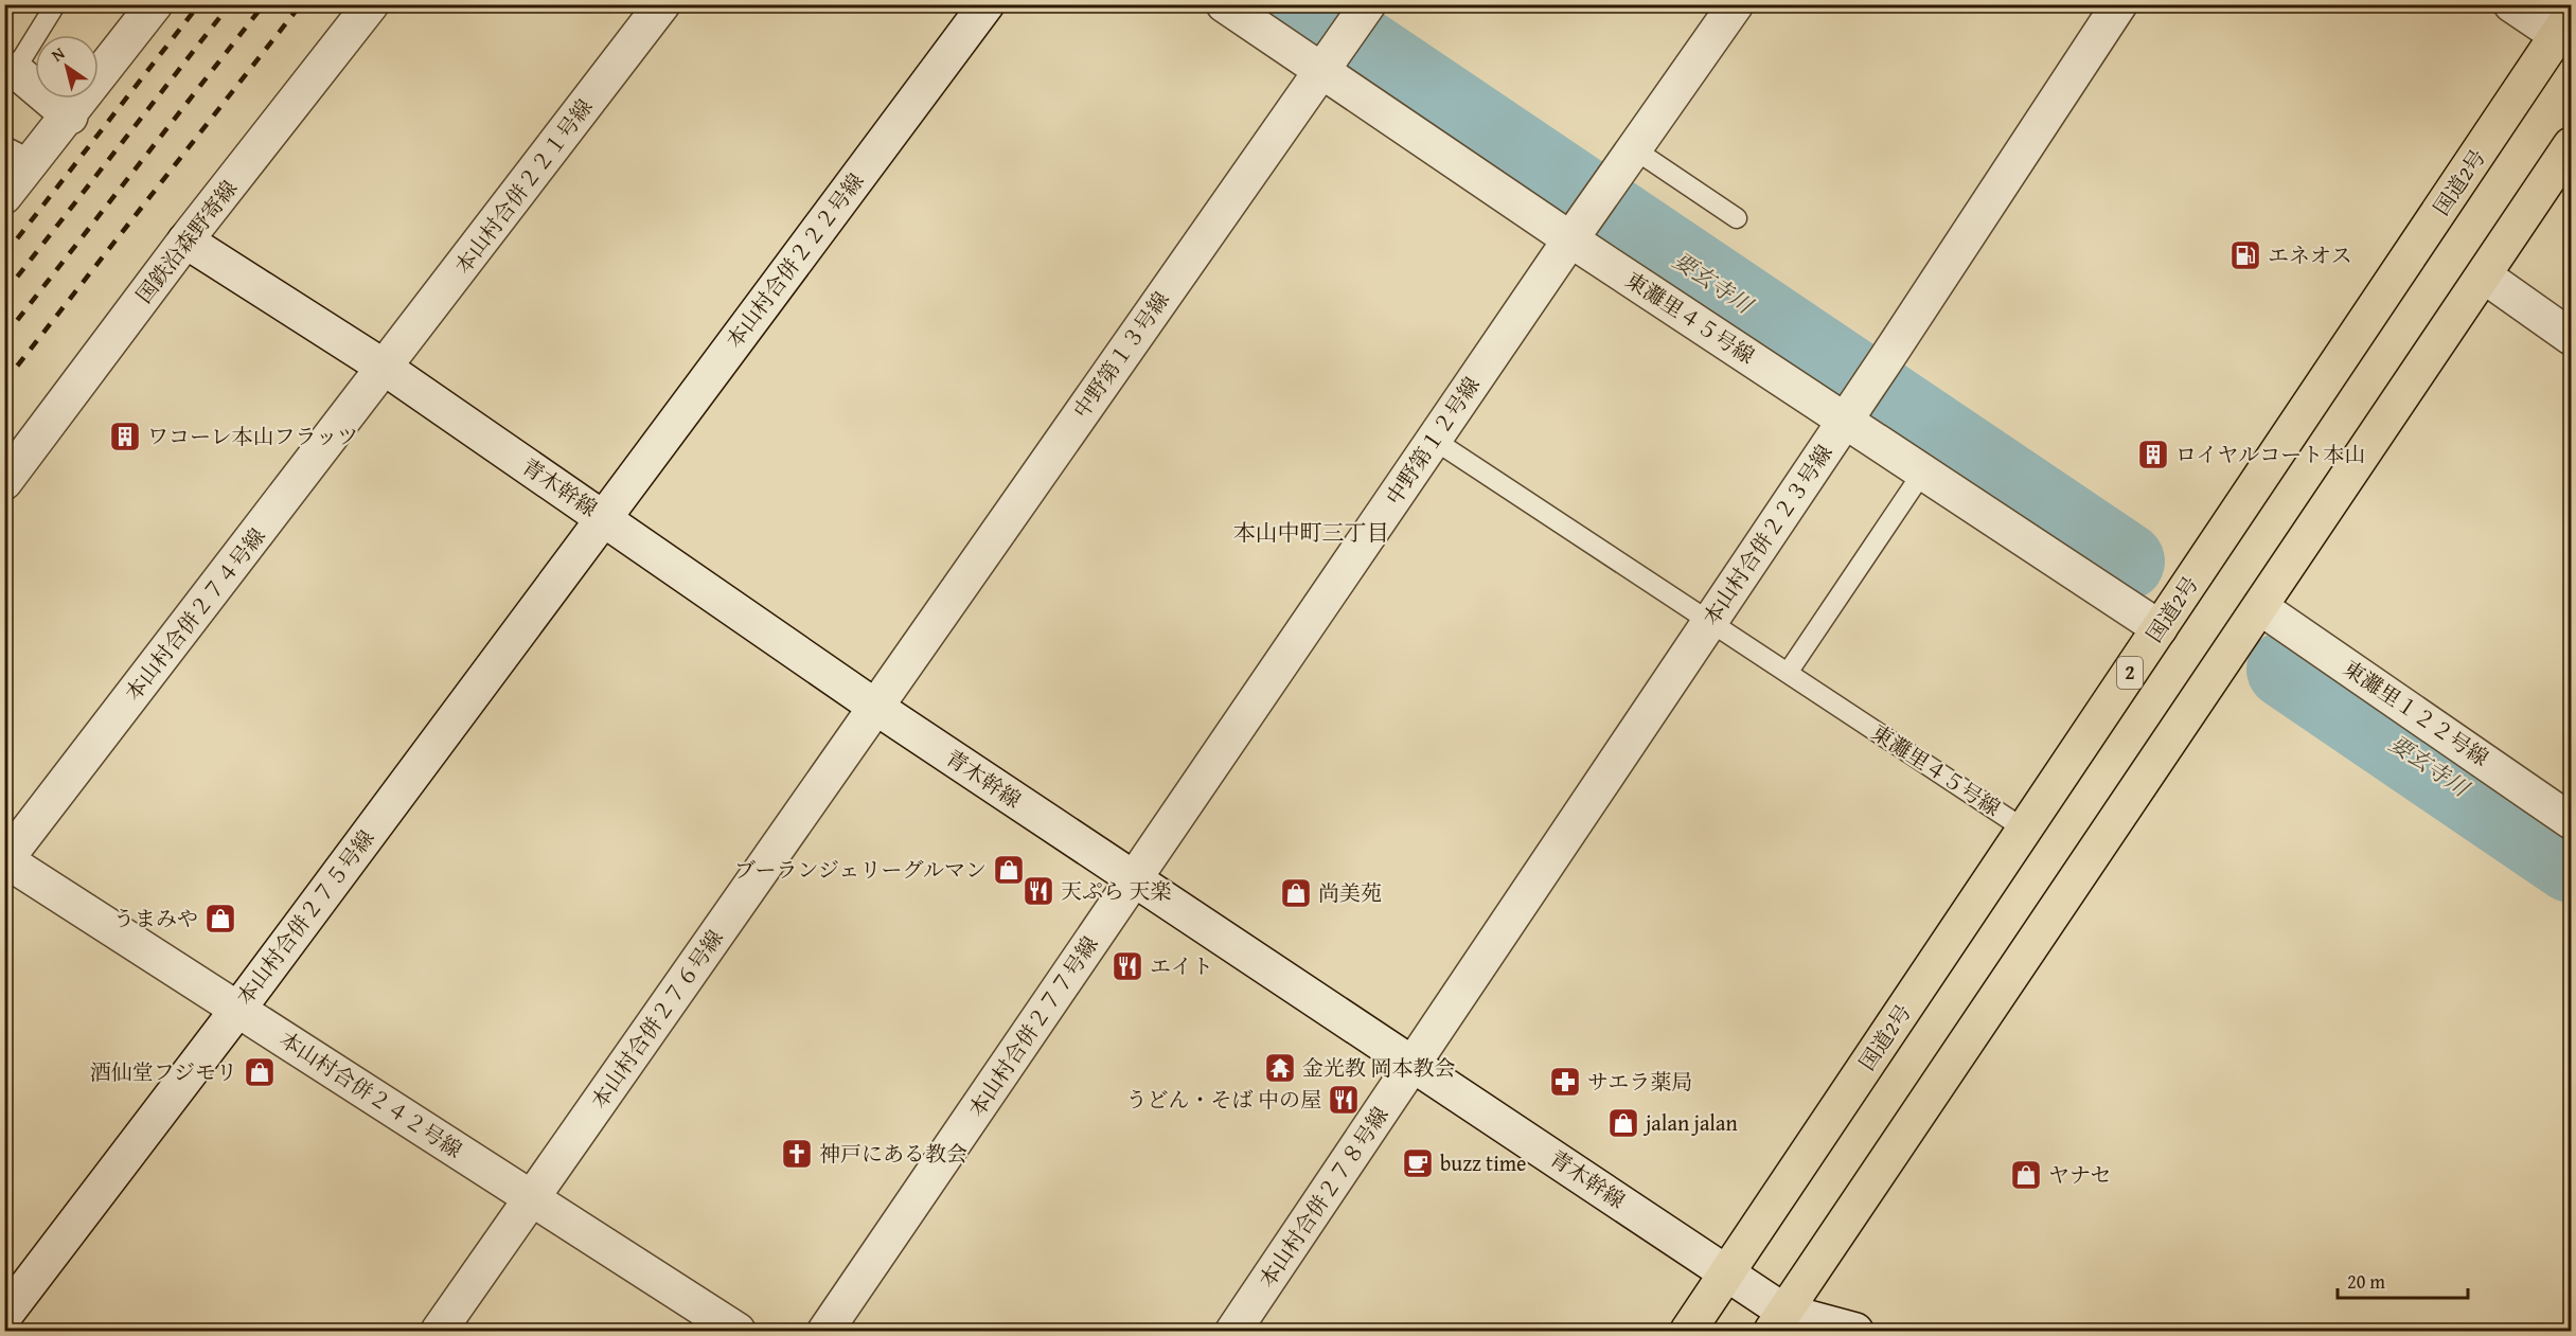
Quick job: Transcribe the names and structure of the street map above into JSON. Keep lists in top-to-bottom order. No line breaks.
{"streets":{"highway":["国道2号","2"],"street":["本山村合併２２１号線","国鉄沿森野寄線","本山村合併２２２号線","東灘里４５号線","中野第１３号線","中野第１２号線","青木幹線","本山村合併２２３号線","本山村合併２７４号線","東灘里１２２号線","本山村合併２７５号線","本山村合併２７６号線","本山村合併２７７号線","本山村合併２４２号線","本山村合併２７８号線"]},"crossings":[["国道2号","東灘里４５号線"],["国道2号","青木幹線"],["本山村合併２２１号線","青木幹線"],["本山村合併２２１号線","本山村合併２７４号線"],["国鉄沿森野寄線","青木幹線"],["本山村合併２２２号線","青木幹線"],["本山村合併２２２号線","本山村合併２７５号線"],["東灘里４５号線","中野第１３号線"],["東灘里４５号線","中野第１２号線"],["東灘里４５号線","本山村合併２２３号線"],["中野第１３号線","青木幹線"],["中野第１３号線","本山村合併２７６号線"],["中野第１２号線","青木幹線"],["中野第１２号線","本山村合併２７７号線"],["青木幹線","本山村合併２２３号線"],["青木幹線","本山村合併２７４号線"],["青木幹線","本山村合併２７５号線"],["青木幹線","本山村合併２７６号線"],["青木幹線","本山村合併２７７号線"],["青木幹線","本山村合併２７８号線"],["本山村合併２２３号線","本山村合併２７８号線"],["本山村合併２７４号線","本山村合併２４２号線"],["本山村合併２７５号線","本山村合併２４２号線"],["本山村合併２７６号線","本山村合併２４２号線"]],"districts":["本山中町三丁目"],"water":["要玄寺川"],"places":{"fuel station":["エネオス"],"building":["ワコーレ本山フラッツ","ロイヤルコート本山"],"shop":["ブーランジェリーグルマン","尚美苑","うまみや","酒仙堂フジモリ","jalan jalan","ヤナセ"],"restaurant":["天ぷら 天楽","エイト","うどん・そば 中の屋"],"temple":["金光教 岡本教会"],"pharmacy":["サエラ薬局"],"church":["神戸にある教会"],"cafe":["buzz time"]},"scale_bar":"20 m","north":"top left"}
